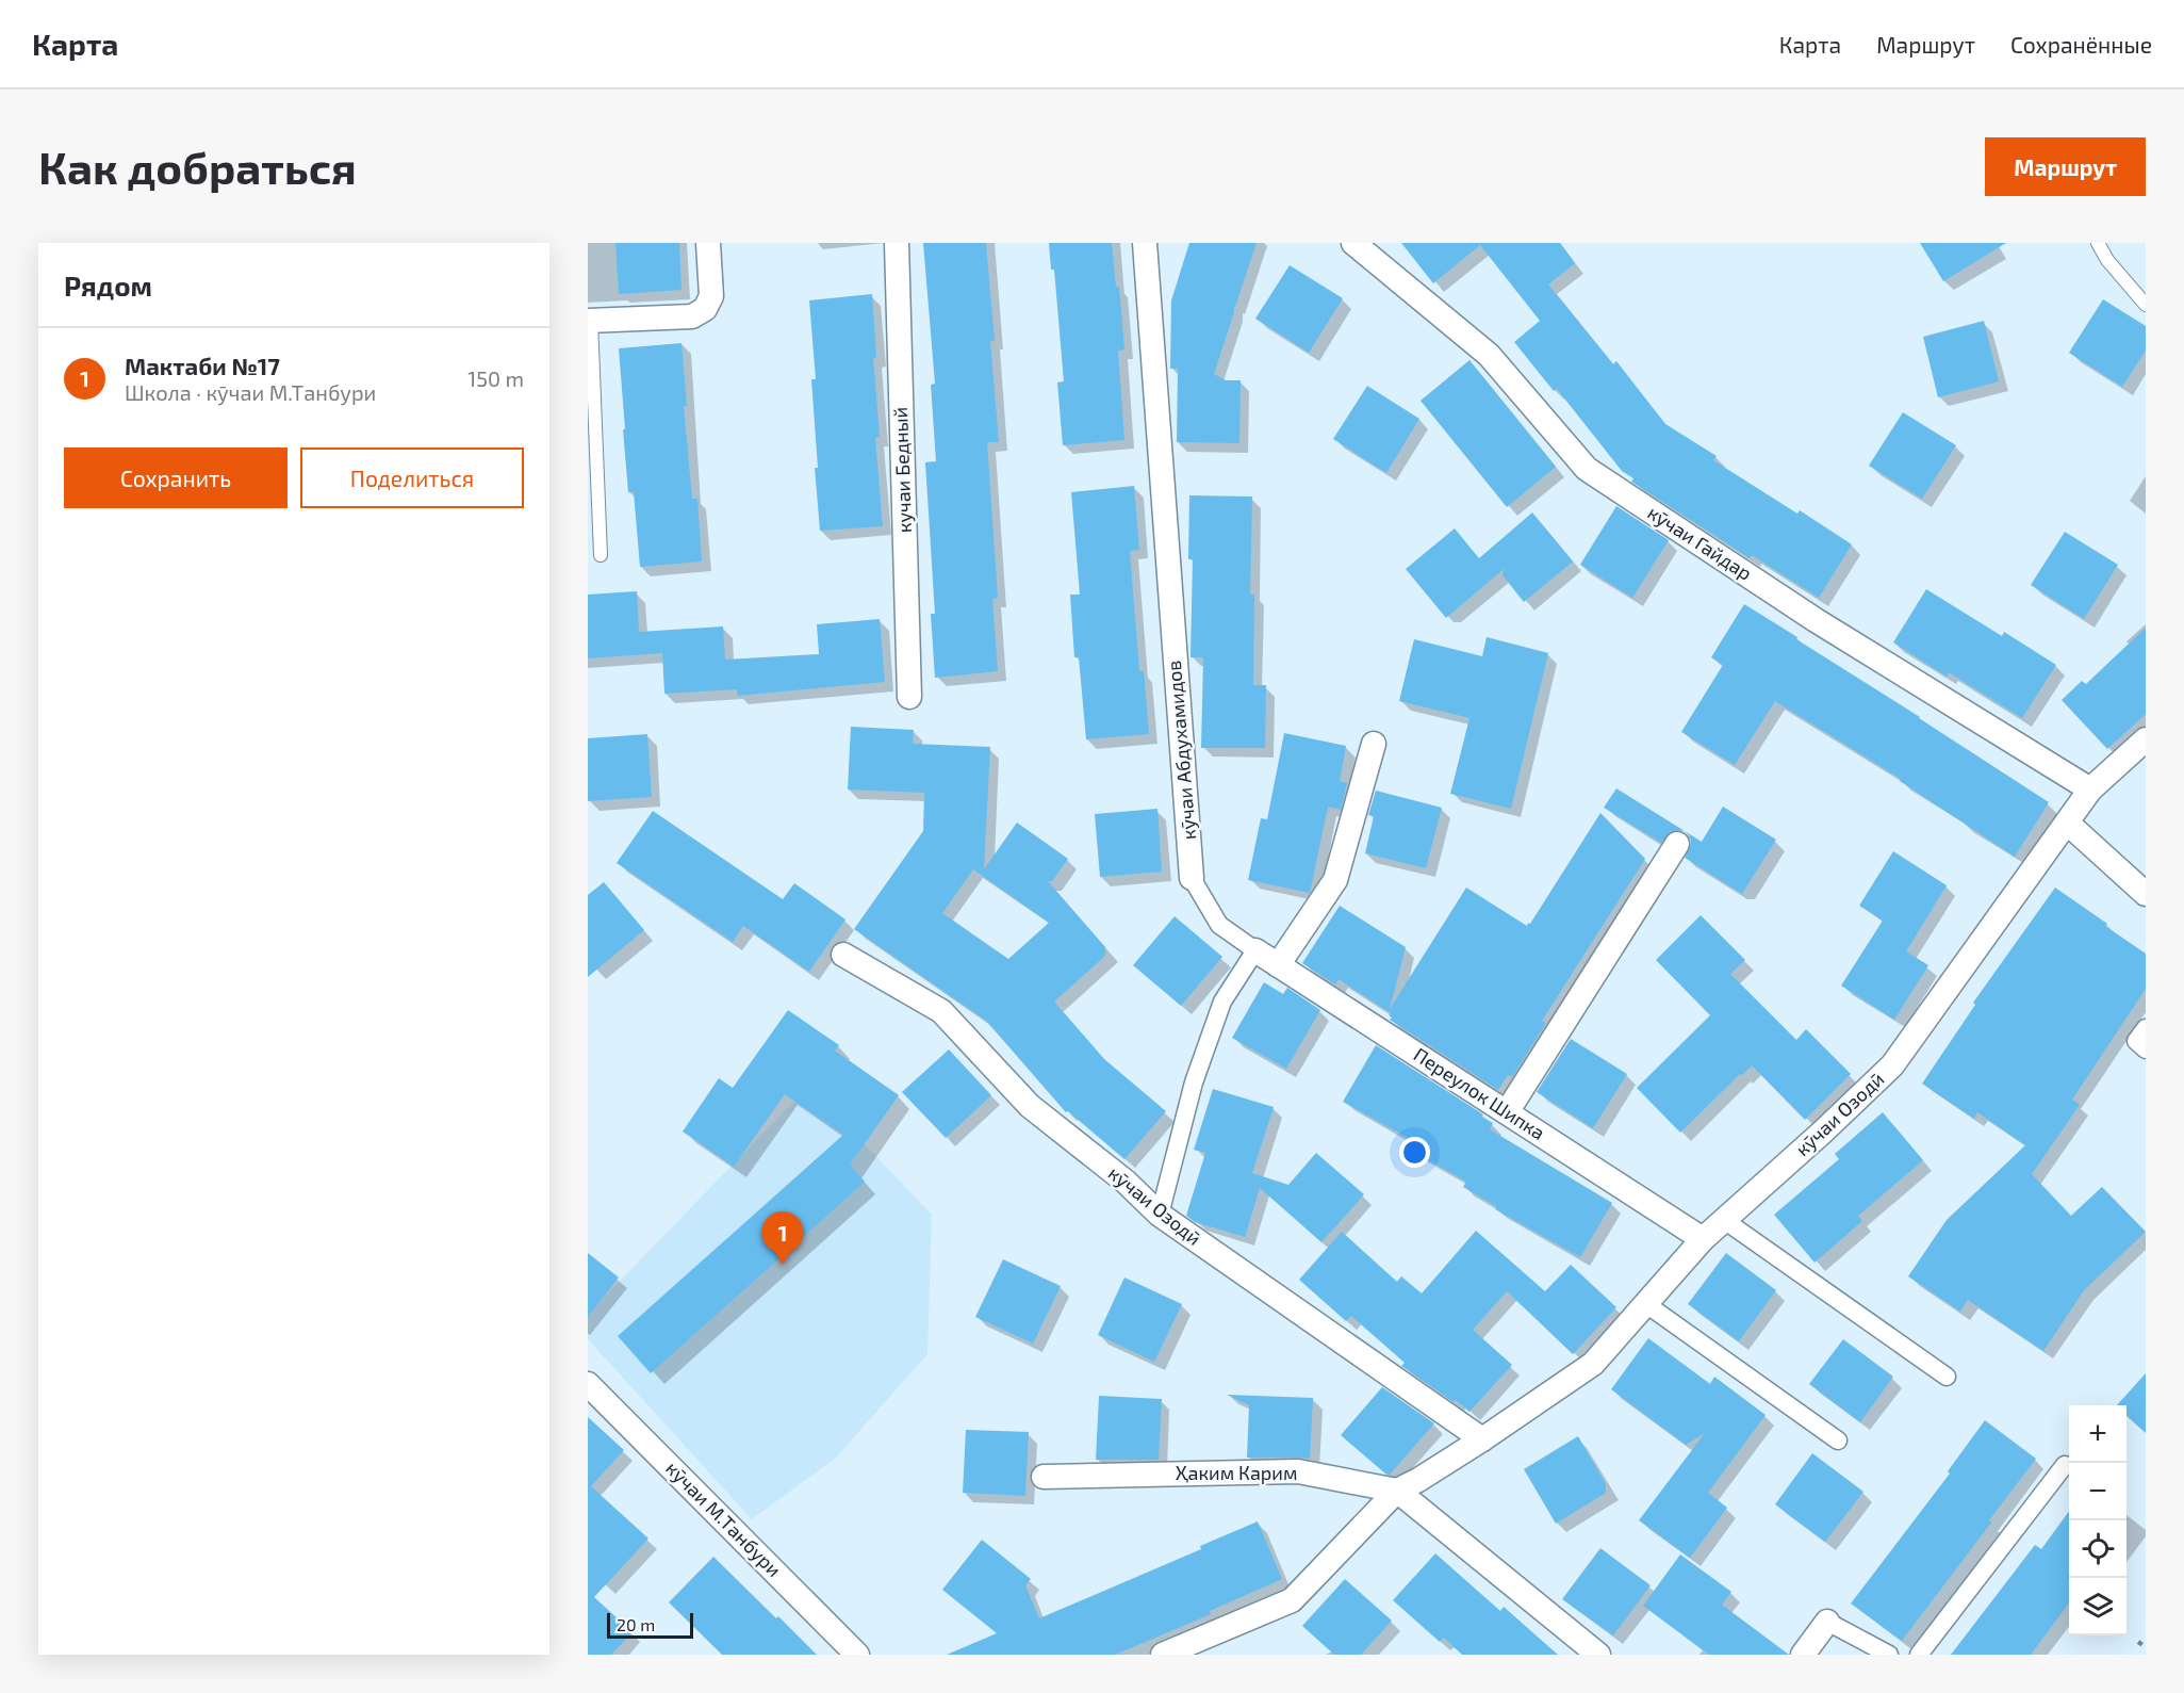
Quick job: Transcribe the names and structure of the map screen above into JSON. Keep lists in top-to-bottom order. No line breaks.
{"streets":{"street":["кучаи Бедный","кӯчаи Гайдар","кӯчаи Абдухамидов","Переулок Шипка","кӯчаи Озодӣ","Ҳаким Карим","кӯчаи М.Танбури"]},"crossings":[["кӯчаи Гайдар","кӯчаи Озодӣ"],["кӯчаи Абдухамидов","Переулок Шипка"],["Переулок Шипка","кӯчаи Озодӣ"],["кӯчаи Озодӣ","Ҳаким Карим"]],"scale_bar":"20 m","page":{"header":"Карта","nav":["Карта","Маршрут","Сохранённые"],"buttons":["Маршрут",["Сохранить","Поделиться"]],"title":"Как добраться","heading":"Рядом","list":[{"mark":"1","name":"Мактаби №17","note":"Школа · кӯчаи М.Танбури","value":"150 m"}],"pins":"1","map_buttons":["+","−"],"scale":"20 m"}}
